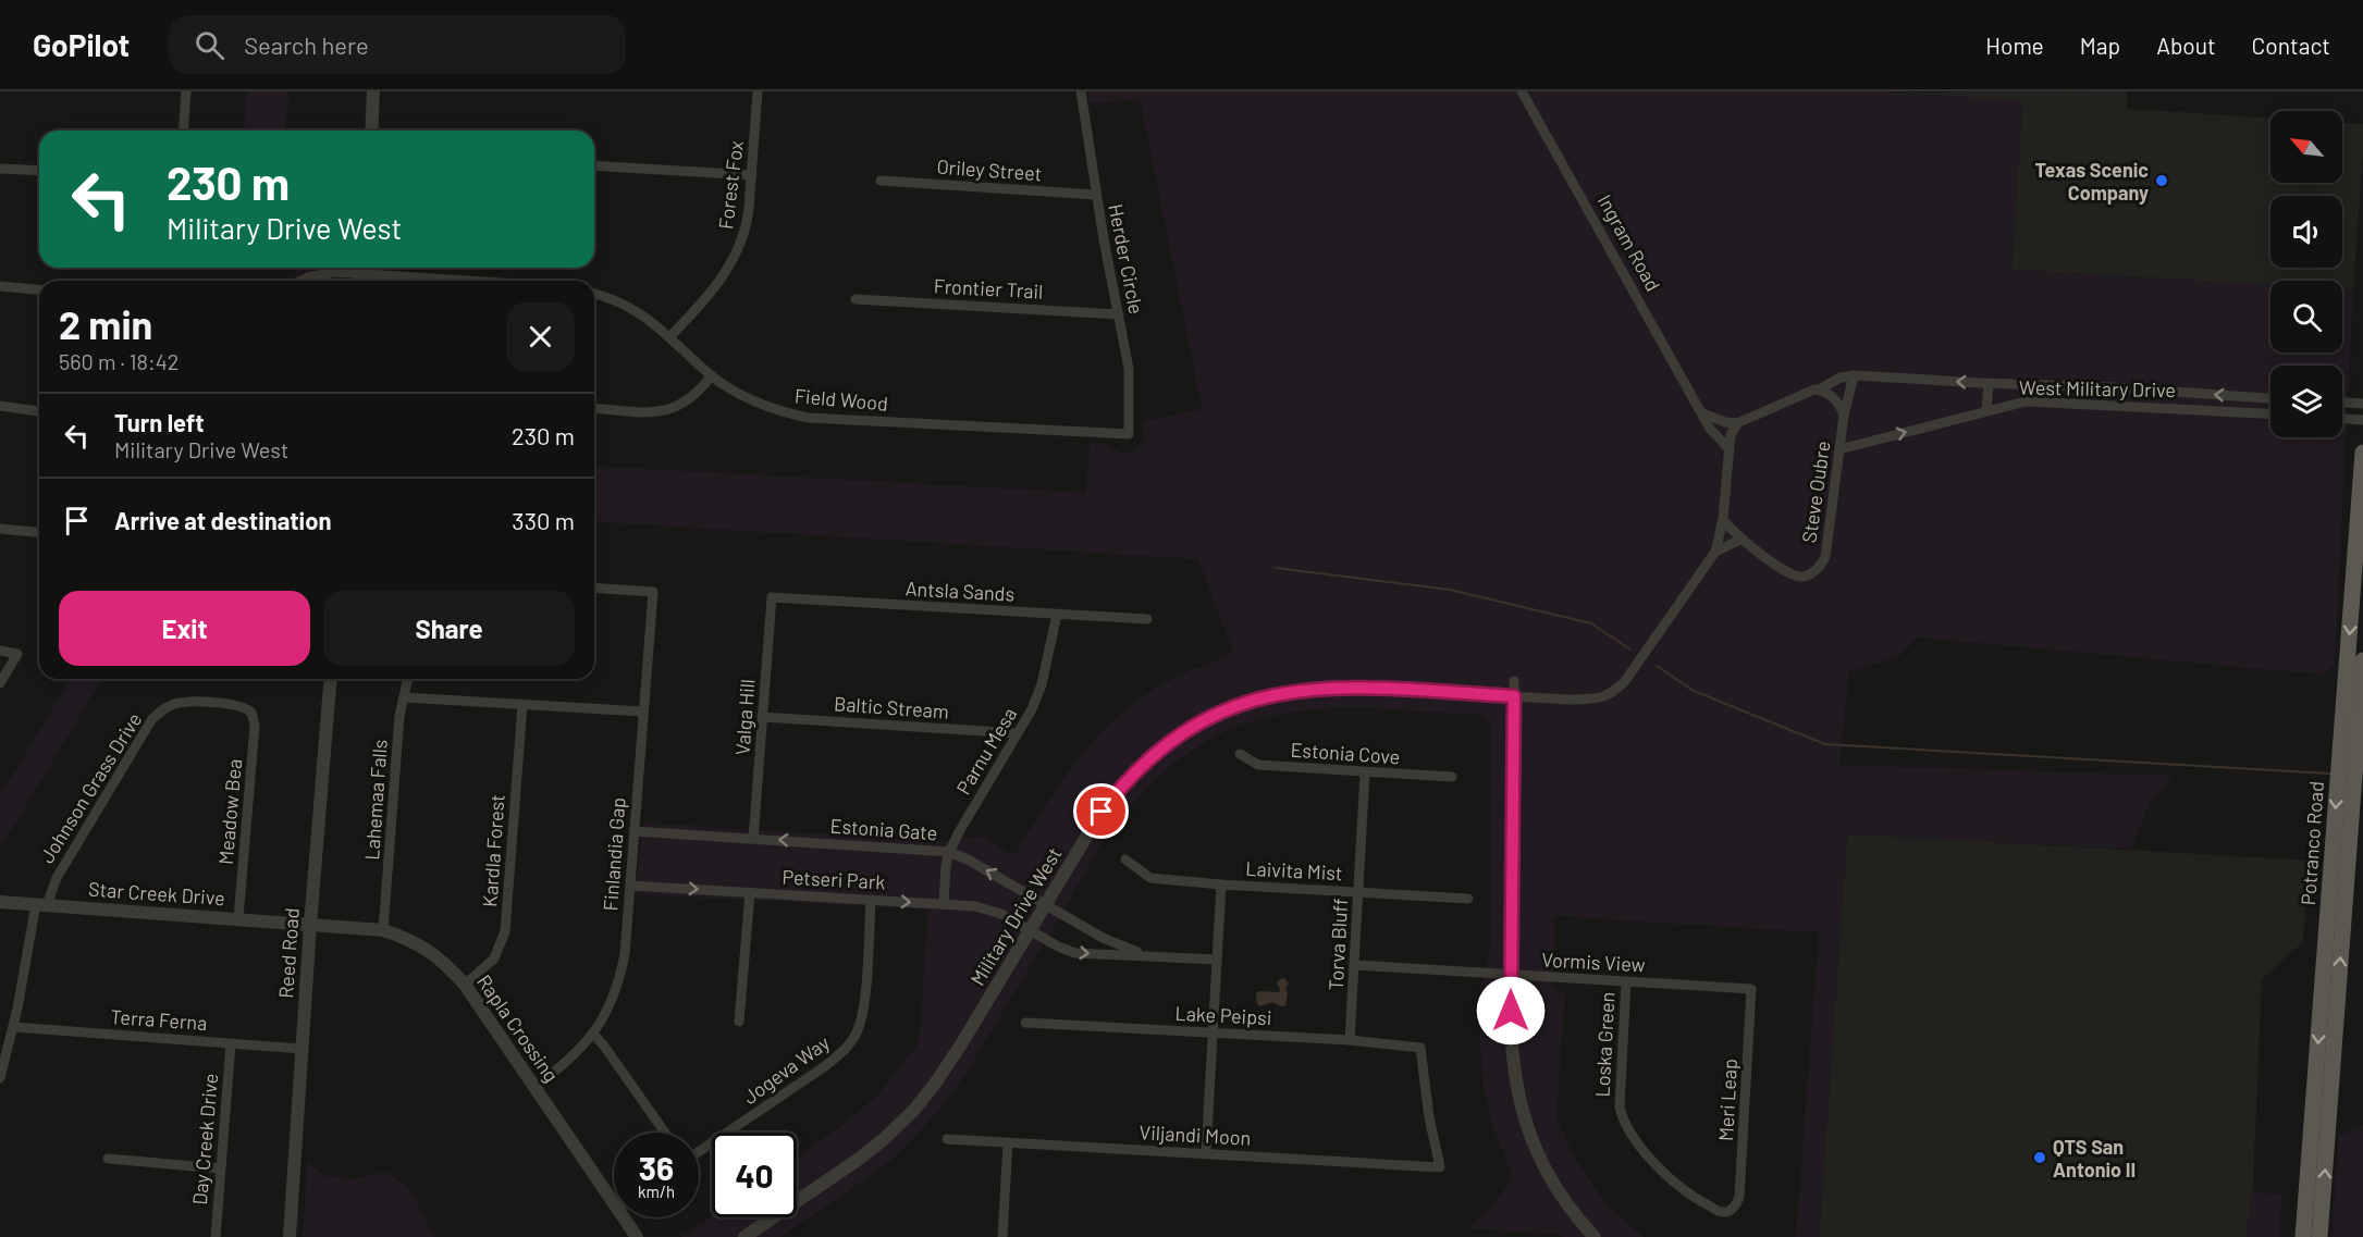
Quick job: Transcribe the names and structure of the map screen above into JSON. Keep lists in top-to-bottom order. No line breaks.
{"streets":{"main road":["Potranco Road"],"street":["Oriley Street","Forest Fox","Ingram Road","Herder Circle","Frontier Trail","West Military Drive","Field Wood","Steve Oubre","Antsla Sands","Baltic Stream","Valga Hill","Parnu Mesa","Estonia Cove","Johnson Grass Drive","Lahemaa Falls","Meadow Bea","Estonia Gate","Kardla Forest","Finlandia Gap","Laivita Mist","Petseri Park","Star Creek Drive","Military Drive West","Torva Bluff","Reed Road","Vormis View","Lake Peipsi","Terra Ferna","Rapla Crossing","Loska Green","Jogeva Way","Meri Leap","Viljandi Moon","Day Creek Drive"]},"crossings":[["Oriley Street","Herder Circle"],["Forest Fox","Field Wood"],["Herder Circle","Frontier Trail"],["Herder Circle","Field Wood"],["West Military Drive","Steve Oubre"],["Antsla Sands","Valga Hill"],["Antsla Sands","Parnu Mesa"],["Baltic Stream","Valga Hill"],["Baltic Stream","Parnu Mesa"],["Valga Hill","Estonia Gate"],["Parnu Mesa","Estonia Gate"],["Parnu Mesa","Petseri Park"],["Estonia Cove","Torva Bluff"],["Johnson Grass Drive","Meadow Bea"],["Johnson Grass Drive","Star Creek Drive"],["Johnson Grass Drive","Terra Ferna"],["Lahemaa Falls","Rapla Crossing"],["Meadow Bea","Star Creek Drive"],["Estonia Gate","Finlandia Gap"],["Estonia Gate","Petseri Park"],["Estonia Gate","Military Drive West"],["Kardla Forest","Rapla Crossing"],["Finlandia Gap","Petseri Park"],["Finlandia Gap","Rapla Crossing"],["Laivita Mist","Torva Bluff"],["Petseri Park","Military Drive West"],["Petseri Park","Jogeva Way"],["Star Creek Drive","Reed Road"],["Star Creek Drive","Rapla Crossing"],["Torva Bluff","Vormis View"],["Torva Bluff","Lake Peipsi"],["Reed Road","Terra Ferna"],["Reed Road","Rapla Crossing"],["Vormis View","Loska Green"],["Vormis View","Meri Leap"],["Lake Peipsi","Viljandi Moon"],["Terra Ferna","Day Creek Drive"],["Loska Green","Meri Leap"]],"one_way":["Petseri Park"],"places":["Texas Scenic Company","QTS San Antonio II"],"north":"top left","page":{"header":"GoPilot","search":"Search here","nav":["Home","Map","About","Contact"],"turn":["230 m","Military Drive West"],"heading":["2 min","560 m · 18:42"],"list":[{"name":"Turn left","note":"Military Drive West","value":"230 m"},{"name":"Arrive at destination","value":"330 m"}],"buttons":["Exit","Share"],"speed":"36 km/h","limit":"40"}}
